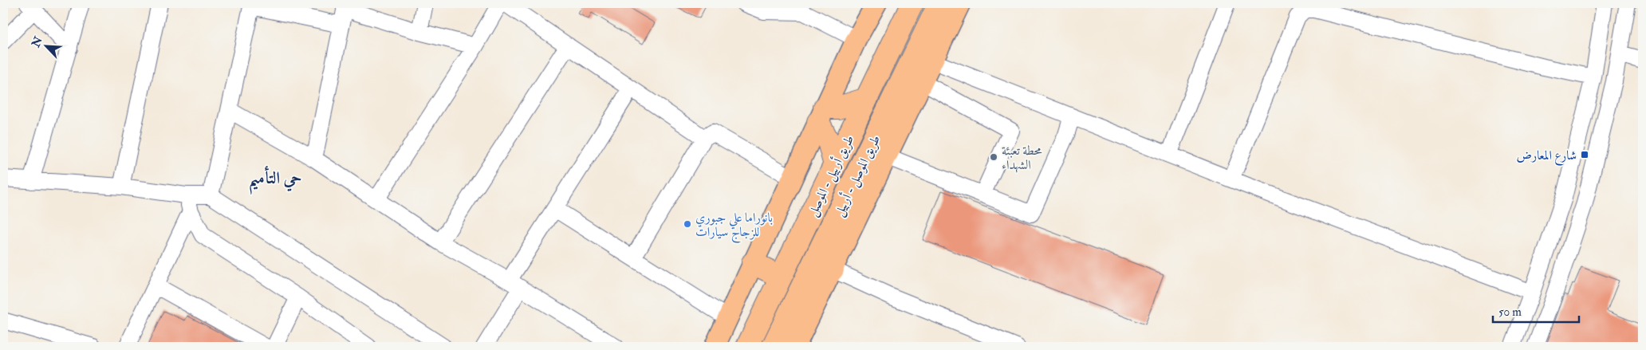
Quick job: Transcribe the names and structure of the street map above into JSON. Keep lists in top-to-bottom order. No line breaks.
{"streets":{"highway":["طريق أربيل - الموصل","طريق الموصل - أربيل"]},"districts":["حي التأميم"],"places":{"transit":["شارع المعارض"],"other":["محطة تعبئة الشهداء","بانوراما علي جبوري للزجاج سيارات"]},"scale_bar":"50 m","north":"top left"}
